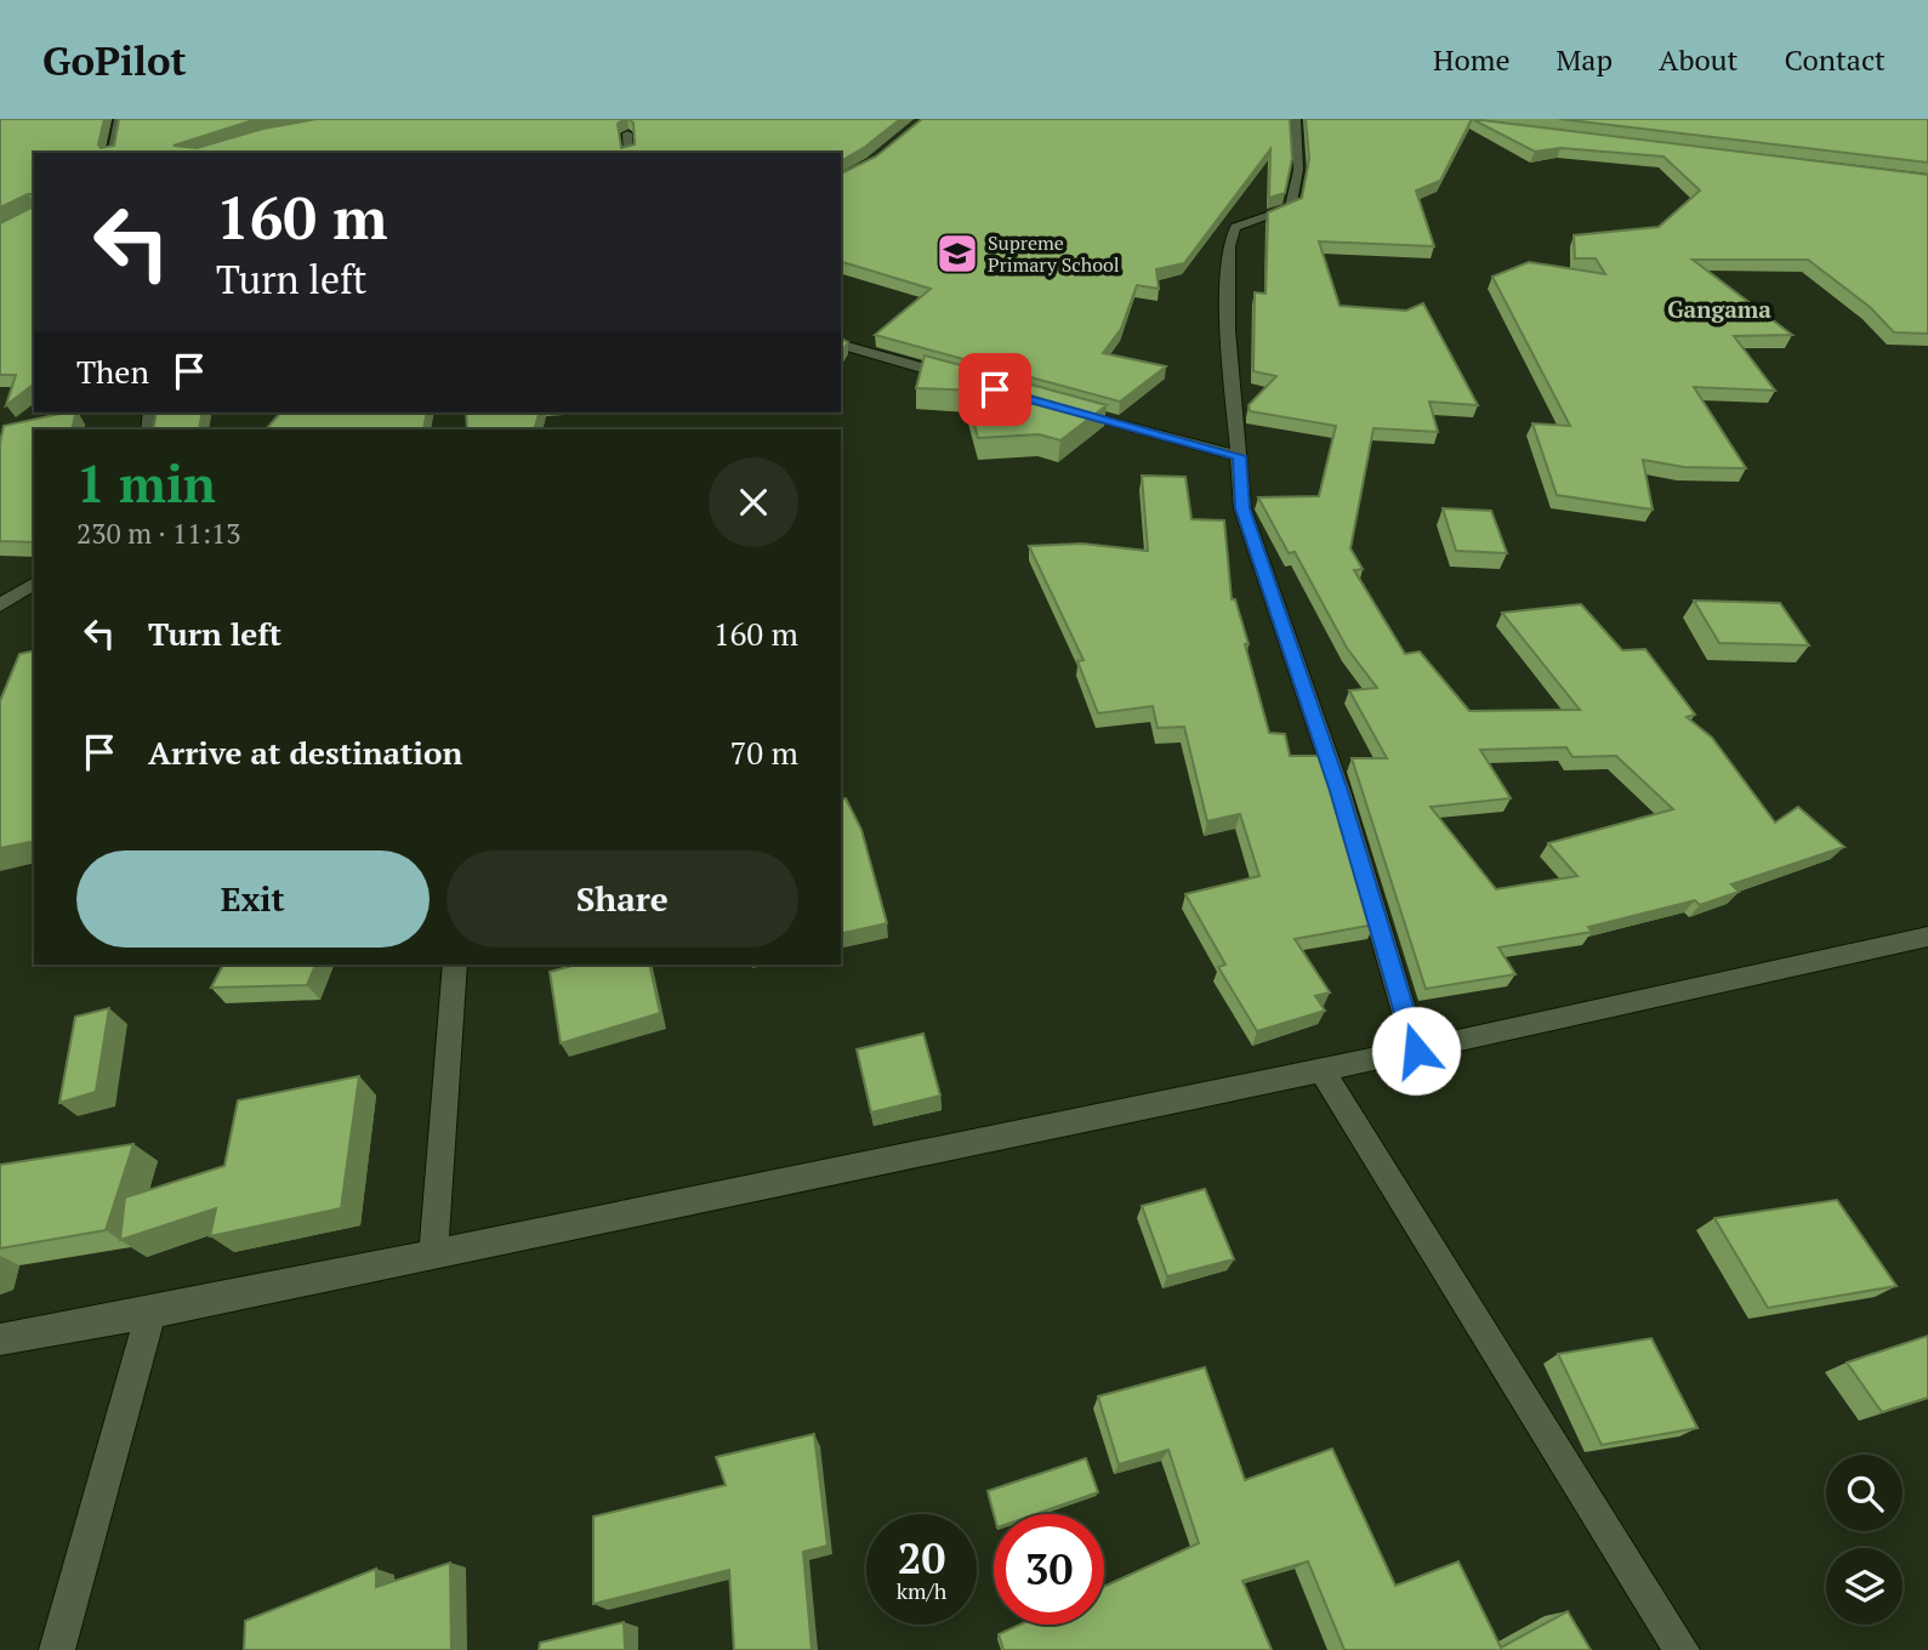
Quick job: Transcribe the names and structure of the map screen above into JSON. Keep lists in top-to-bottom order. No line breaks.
{"districts":["Gangama"],"places":{"school or university":["Supreme Primary School"]},"page":{"header":"GoPilot","nav":["Home","Map","About","Contact"],"turn":["160 m","Turn left"],"then":"Then","heading":["1 min","230 m · 11:13"],"list":[{"name":"Turn left","value":"160 m"},{"name":"Arrive at destination","value":"70 m"}],"buttons":["Exit","Share"],"speed":"20 km/h","limit":"30"}}
